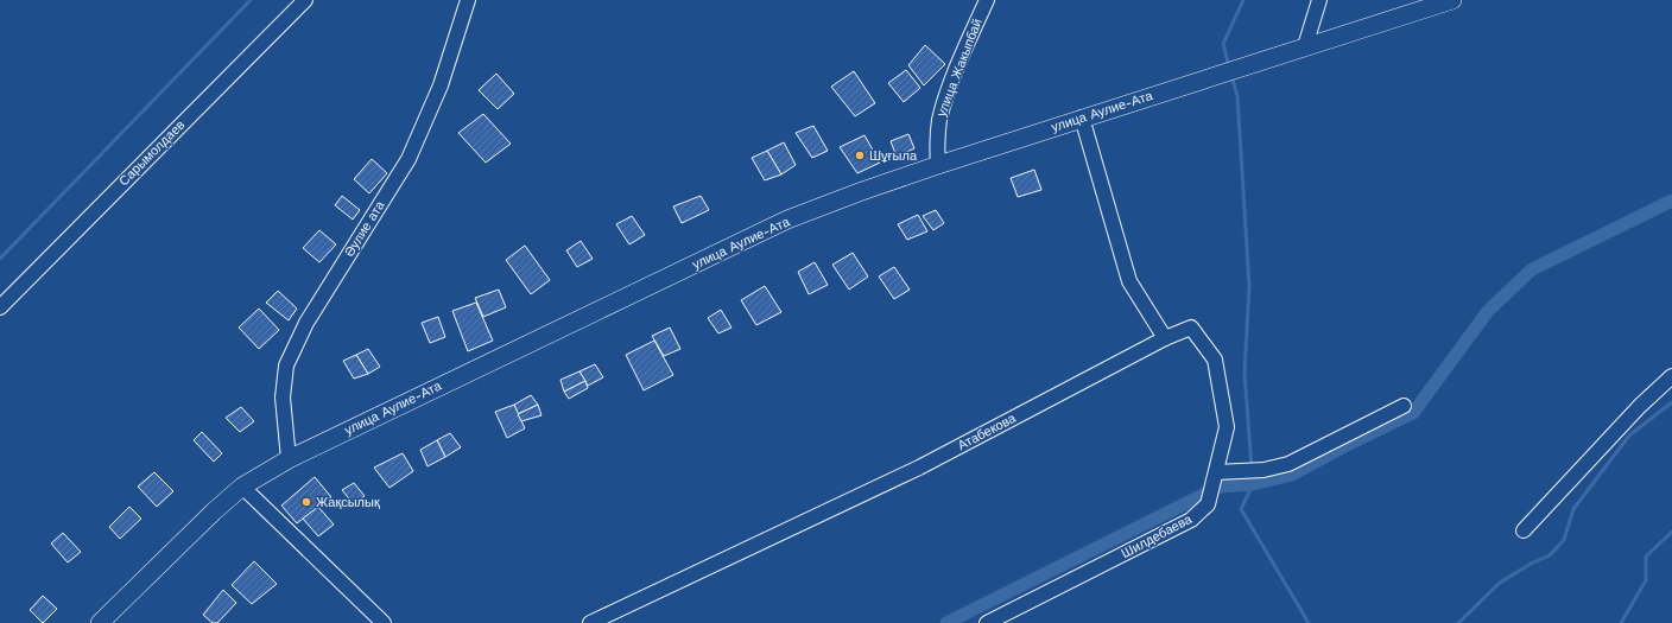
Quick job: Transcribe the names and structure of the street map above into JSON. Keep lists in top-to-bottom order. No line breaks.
{"streets":{"main road":["улица Аулие-Ата"],"street":["улица Жакыпбай","Сарымолдаев","Әулие ата","Атабекова","Шилдебаева"]},"crossings":[["улица Жакыпбай","улица Аулие-Ата"],["улица Аулие-Ата","Әулие ата"],["Атабекова","Шилдебаева"]],"places":["Шұғыла","Жақсылық"]}
